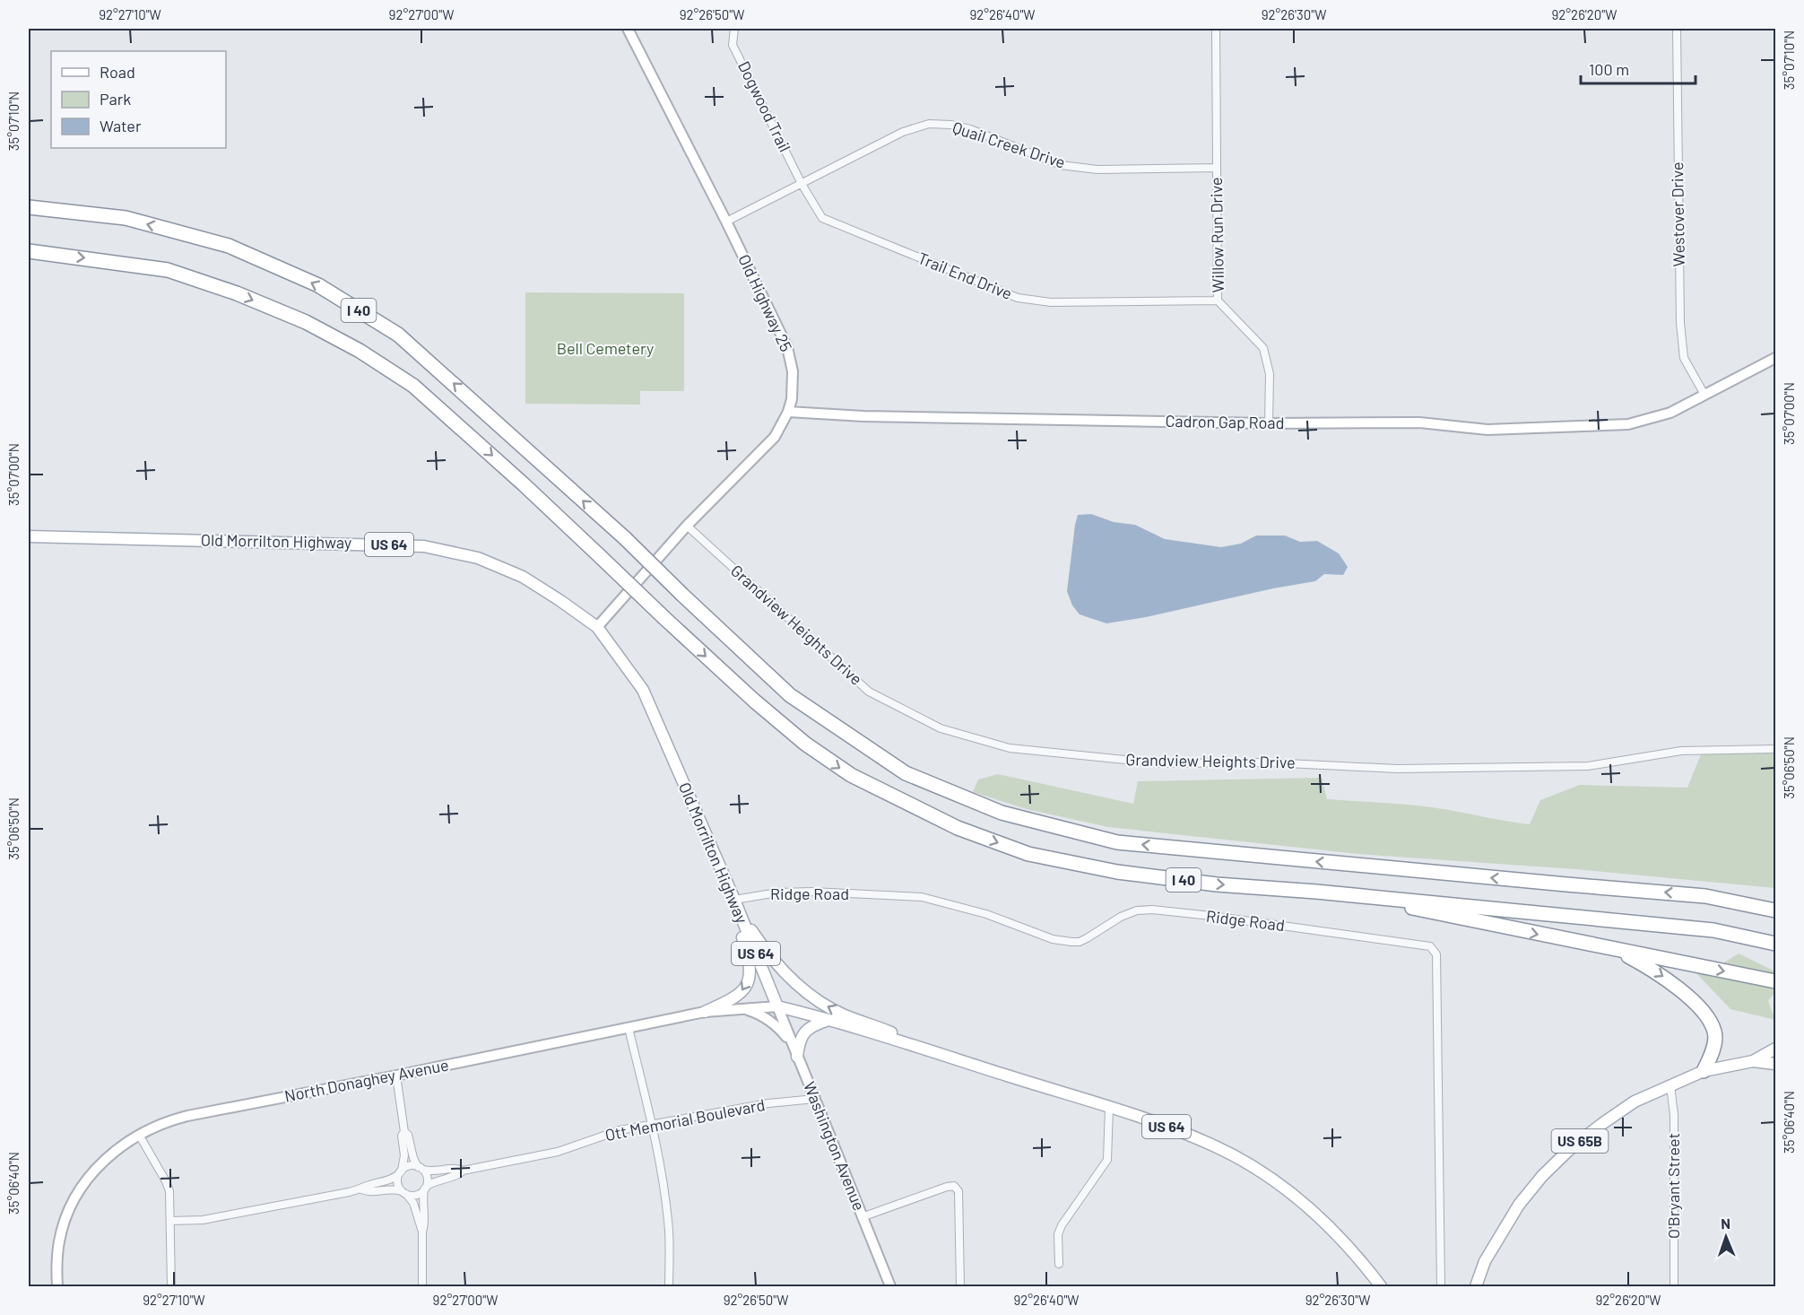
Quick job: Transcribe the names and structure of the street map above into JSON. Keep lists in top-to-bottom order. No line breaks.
{"streets":{"highway":["I 40"],"main road":["Old Morrilton Highway","US 64","US 65B"],"street":["Dogwood Trail","Quail Creek Drive","Westover Drive","Willow Run Drive","Trail End Drive","Old Highway 25","Cadron Gap Road","Grandview Heights Drive","Ridge Road","North Donaghey Avenue","Ott Memorial Boulevard","Washington Avenue","O'Bryant Street"]},"crossings":[["Dogwood Trail","Quail Creek Drive"],["Dogwood Trail","Trail End Drive"],["Quail Creek Drive","Willow Run Drive"],["Quail Creek Drive","Trail End Drive"],["Quail Creek Drive","Old Highway 25"],["Westover Drive","Cadron Gap Road"],["Willow Run Drive","Trail End Drive"],["Willow Run Drive","Cadron Gap Road"],["Old Highway 25","Cadron Gap Road"],["Old Highway 25","Old Morrilton Highway"],["Old Highway 25","Grandview Heights Drive"],["Old Morrilton Highway","US 64"],["Old Morrilton Highway","Ridge Road"],["Old Morrilton Highway","North Donaghey Avenue"],["Old Morrilton Highway","Washington Avenue"],["US 64","North Donaghey Avenue"],["US 64","Washington Avenue"],["North Donaghey Avenue","Washington Avenue"],["Ott Memorial Boulevard","Washington Avenue"],["US 65B","O'Bryant Street"]],"parks":["Bell Cemetery"],"legend":["Road","Park","Water"],"scale_bar":"100 m","north":"top","coordinates":["92°27'10\"W","92°27'00\"W","92°26'50\"W","92°26'40\"W","92°26'30\"W","92°26'20\"W","35°07'10\"N","35°07'00\"N","35°06'50\"N","35°06'40\"N"]}
